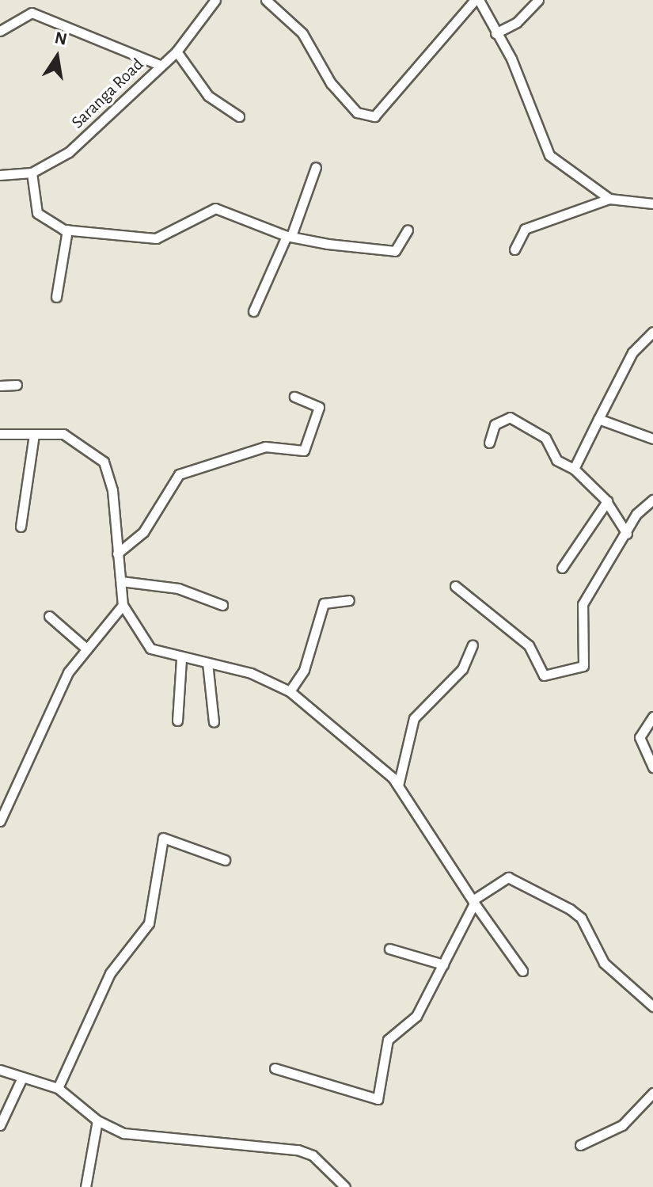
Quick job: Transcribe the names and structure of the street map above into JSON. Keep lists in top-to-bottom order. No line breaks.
{"streets":{"street":["Saranga Road"]},"north":"top"}
